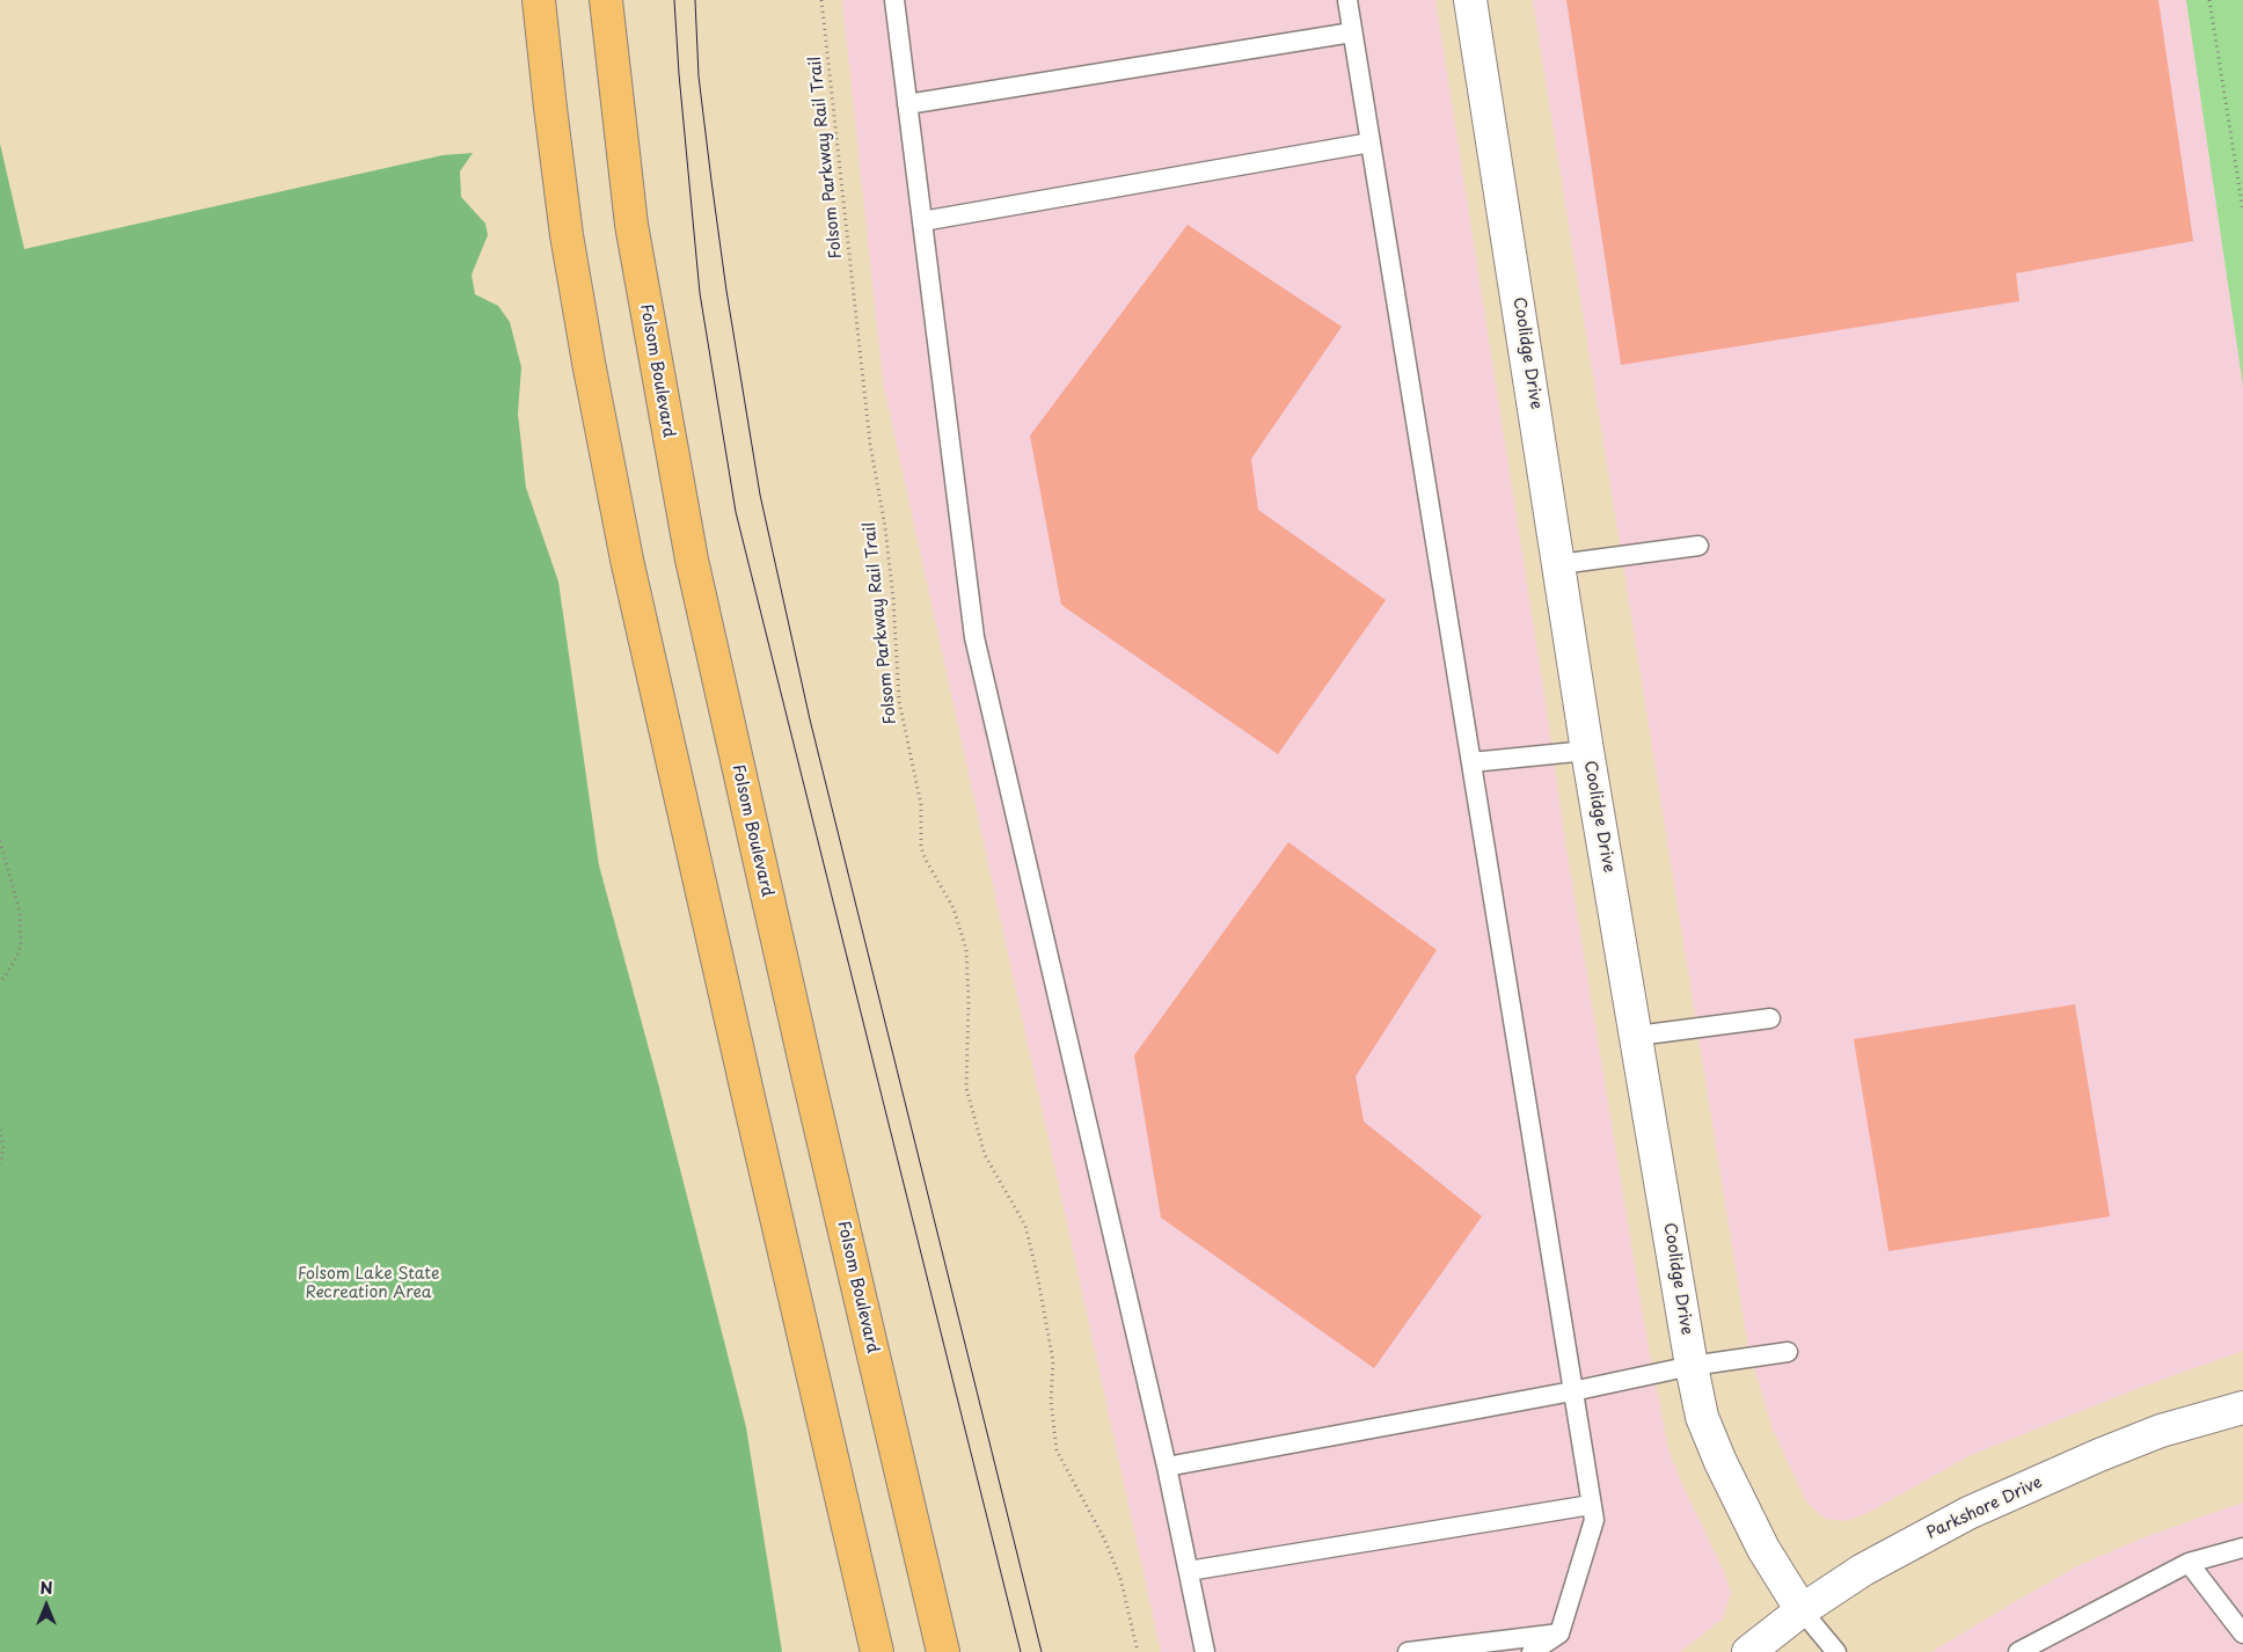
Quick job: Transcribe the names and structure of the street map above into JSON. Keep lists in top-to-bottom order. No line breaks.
{"streets":{"main road":["Folsom Boulevard"],"street":["Coolidge Drive","Parkshore Drive"],"path":["Folsom Parkway Rail Trail"]},"crossings":[["Coolidge Drive","Parkshore Drive"]],"parks":["Folsom Lake State Recreation Area"],"north":"top"}
